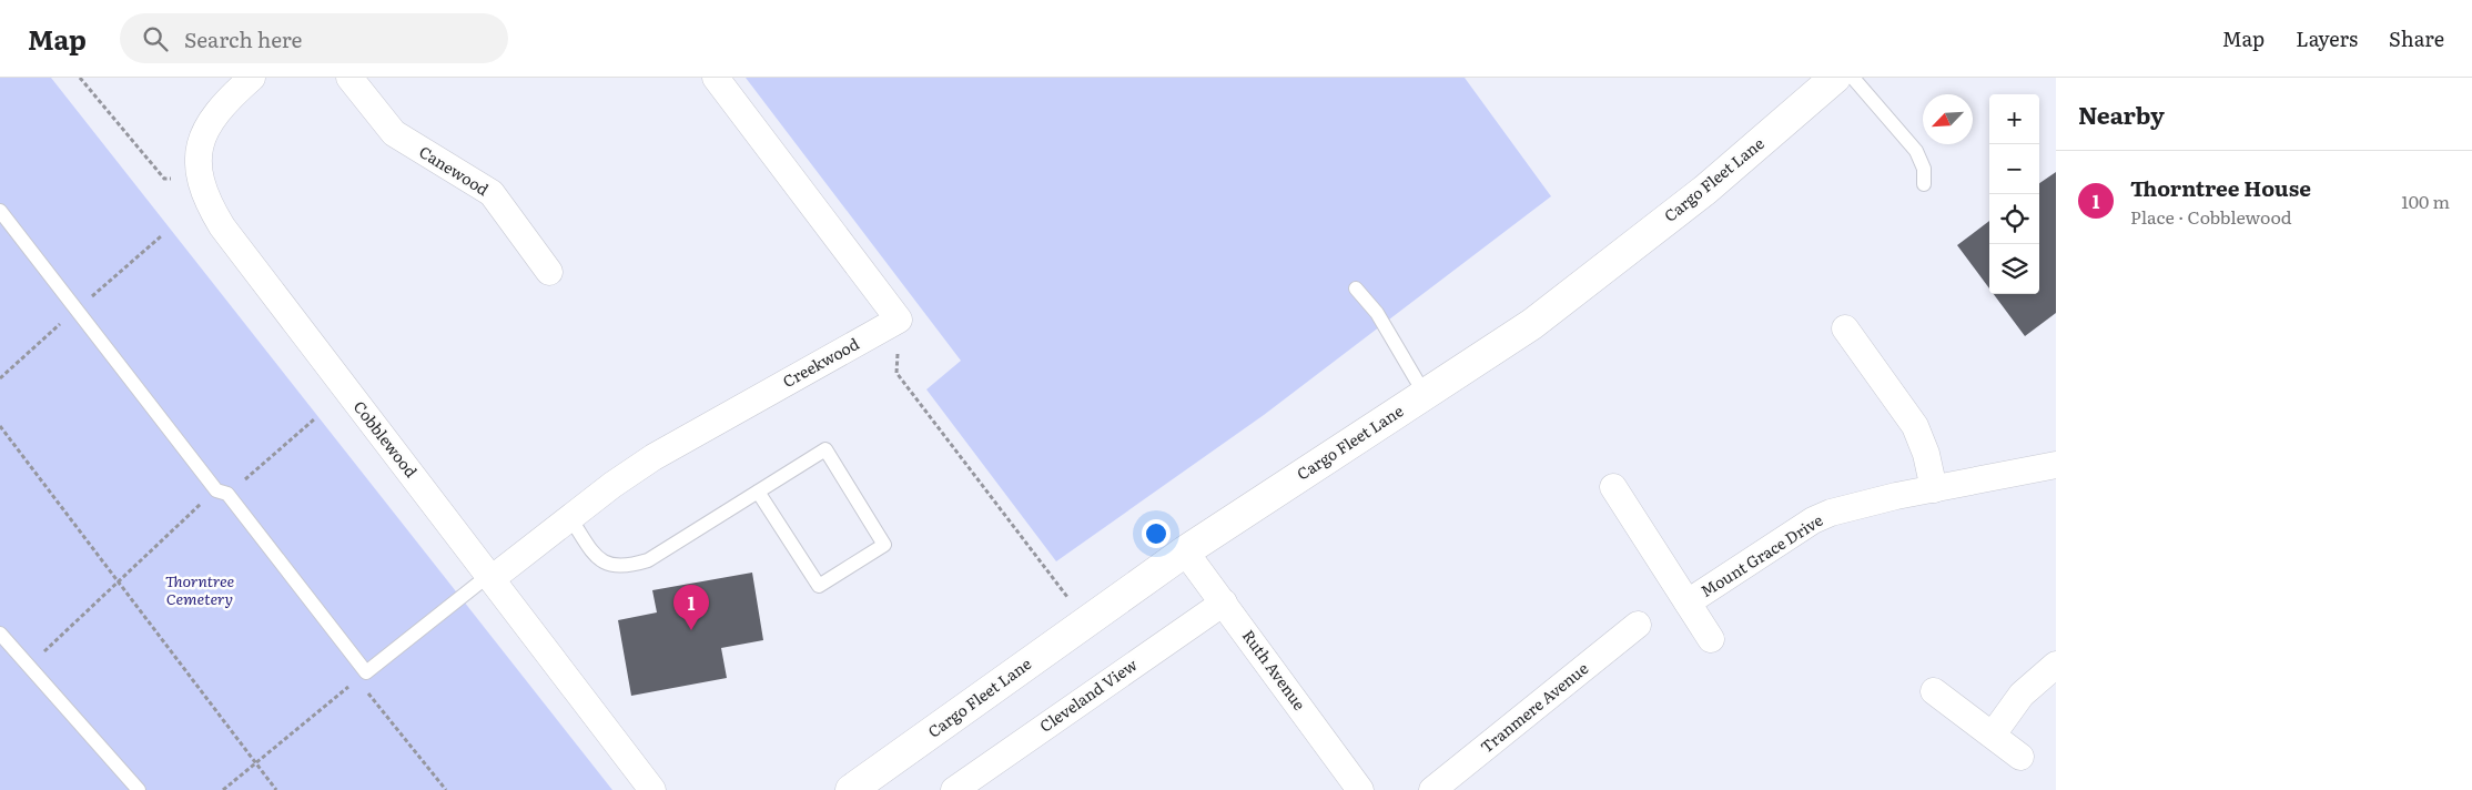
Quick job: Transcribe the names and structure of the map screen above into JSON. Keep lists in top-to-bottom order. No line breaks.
{"streets":{"main road":["Cargo Fleet Lane"],"street":["Canewood","Creekwood","Cobblewood","Mount Grace Drive","Ruth Avenue","Cleveland View","Tranmere Avenue"]},"crossings":[["Cargo Fleet Lane","Ruth Avenue"],["Creekwood","Cobblewood"],["Ruth Avenue","Cleveland View"]],"parks":["Thorntree Cemetery"],"north":"bottom left","page":{"header":"Map","search":"Search here","nav":["Map","Layers","Share"],"heading":"Nearby","map_buttons":["+","−"],"list":[{"mark":"1","name":"Thorntree House","note":"Place · Cobblewood","value":"100 m"}],"pins":"1"}}
